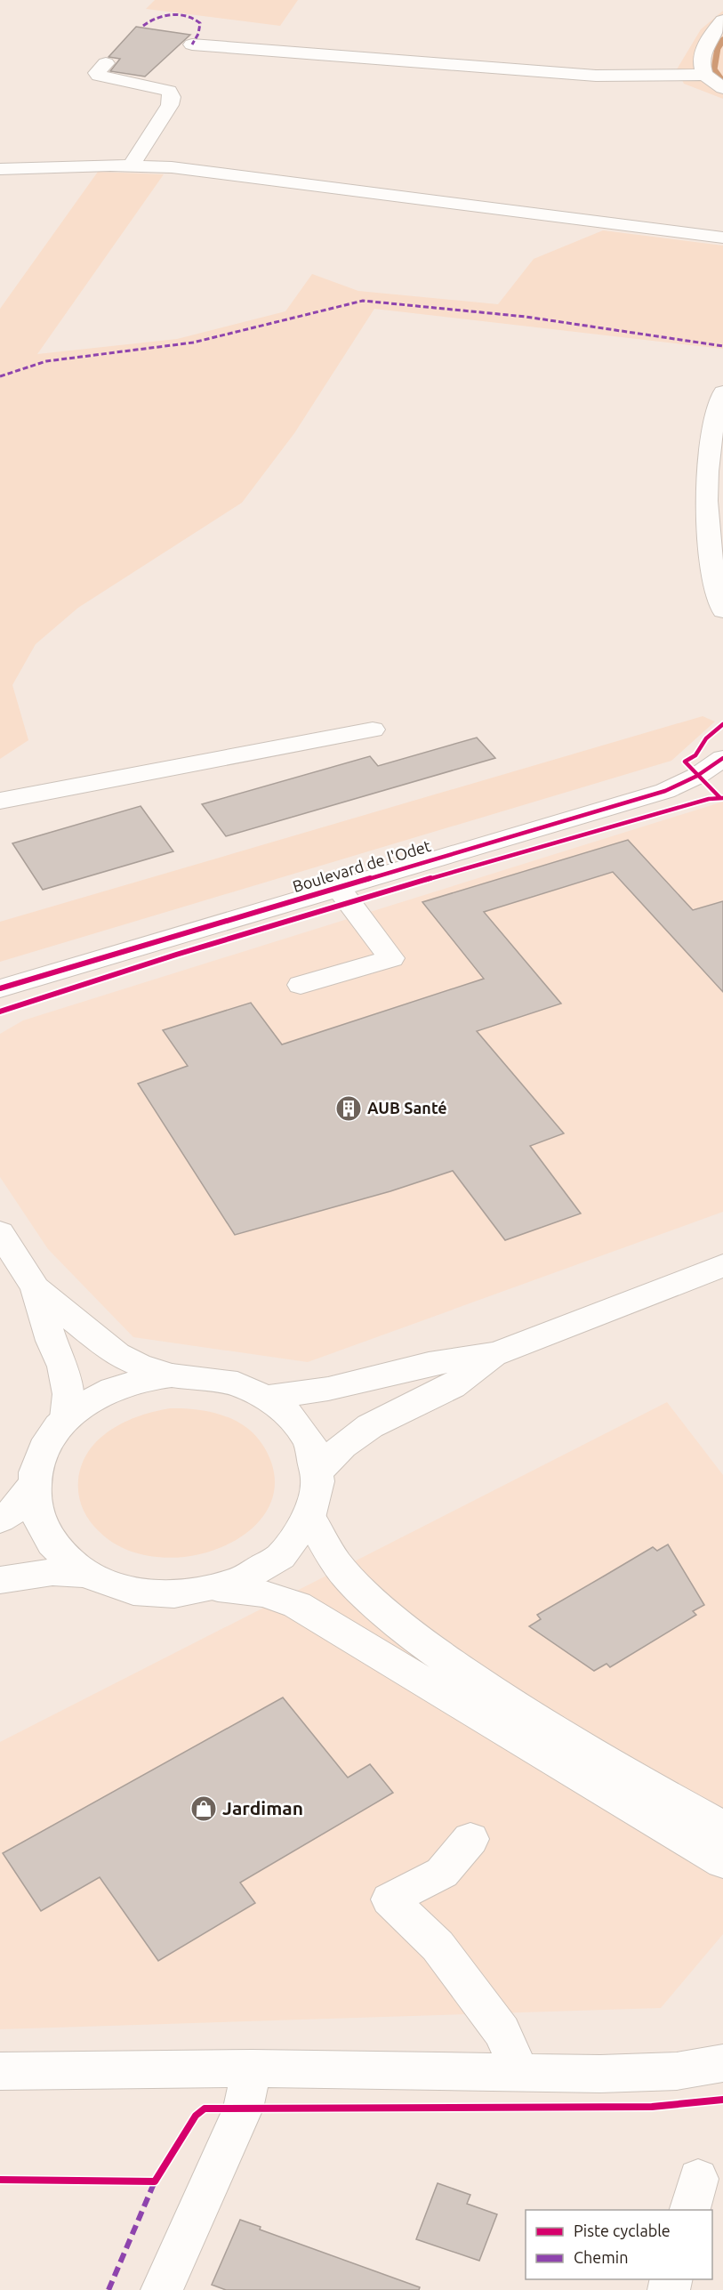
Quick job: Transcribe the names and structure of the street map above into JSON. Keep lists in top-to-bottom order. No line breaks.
{"streets":{"street":["Boulevard de l'Odet"]},"places":{"building":["AUB Santé"],"shop":["Jardiman"]},"legend":["Piste cyclable","Chemin"]}
